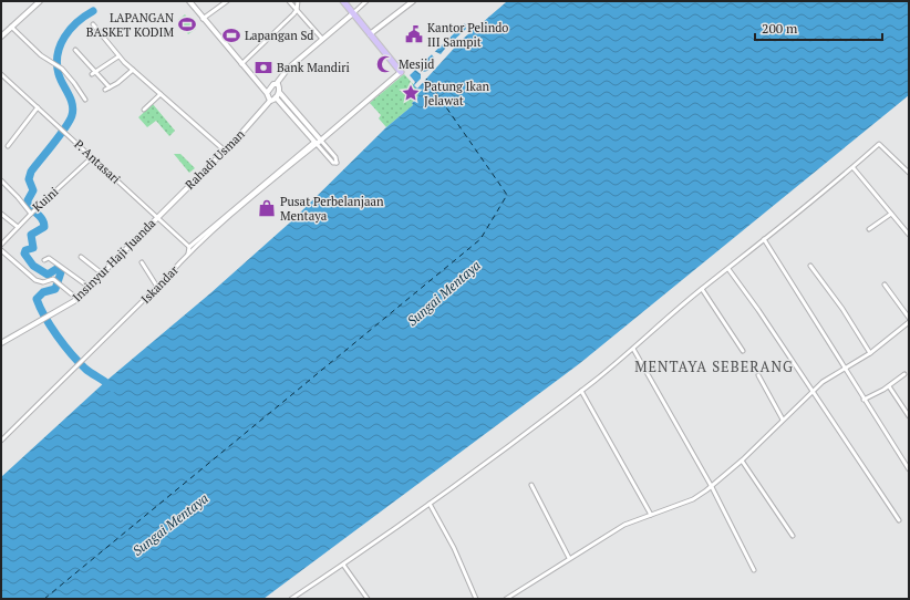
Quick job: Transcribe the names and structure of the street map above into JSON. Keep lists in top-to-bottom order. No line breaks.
{"streets":{"street":["Rahadi Usman","P. Antasari","Kuini","Insinyur Haji Juanda","Iskandar"]},"crossings":[["Rahadi Usman","P. Antasari"],["Rahadi Usman","Insinyur Haji Juanda"],["P. Antasari","Kuini"],["P. Antasari","Insinyur Haji Juanda"],["P. Antasari","Iskandar"]],"districts":["MENTAYA SEBERANG"],"water":["Sungai Mentaya"],"places":{"sports":["LAPANGAN BASKET KODIM","Lapangan Sd"],"public building":["Kantor Pelindo III Sampit"],"mosque":["Mesjid"],"bank":["Bank Mandiri"],"place":["Patung Ikan Jelawat"],"shop":["Pusat Perbelanjaan Mentaya"]},"scale_bar":"200 m"}
